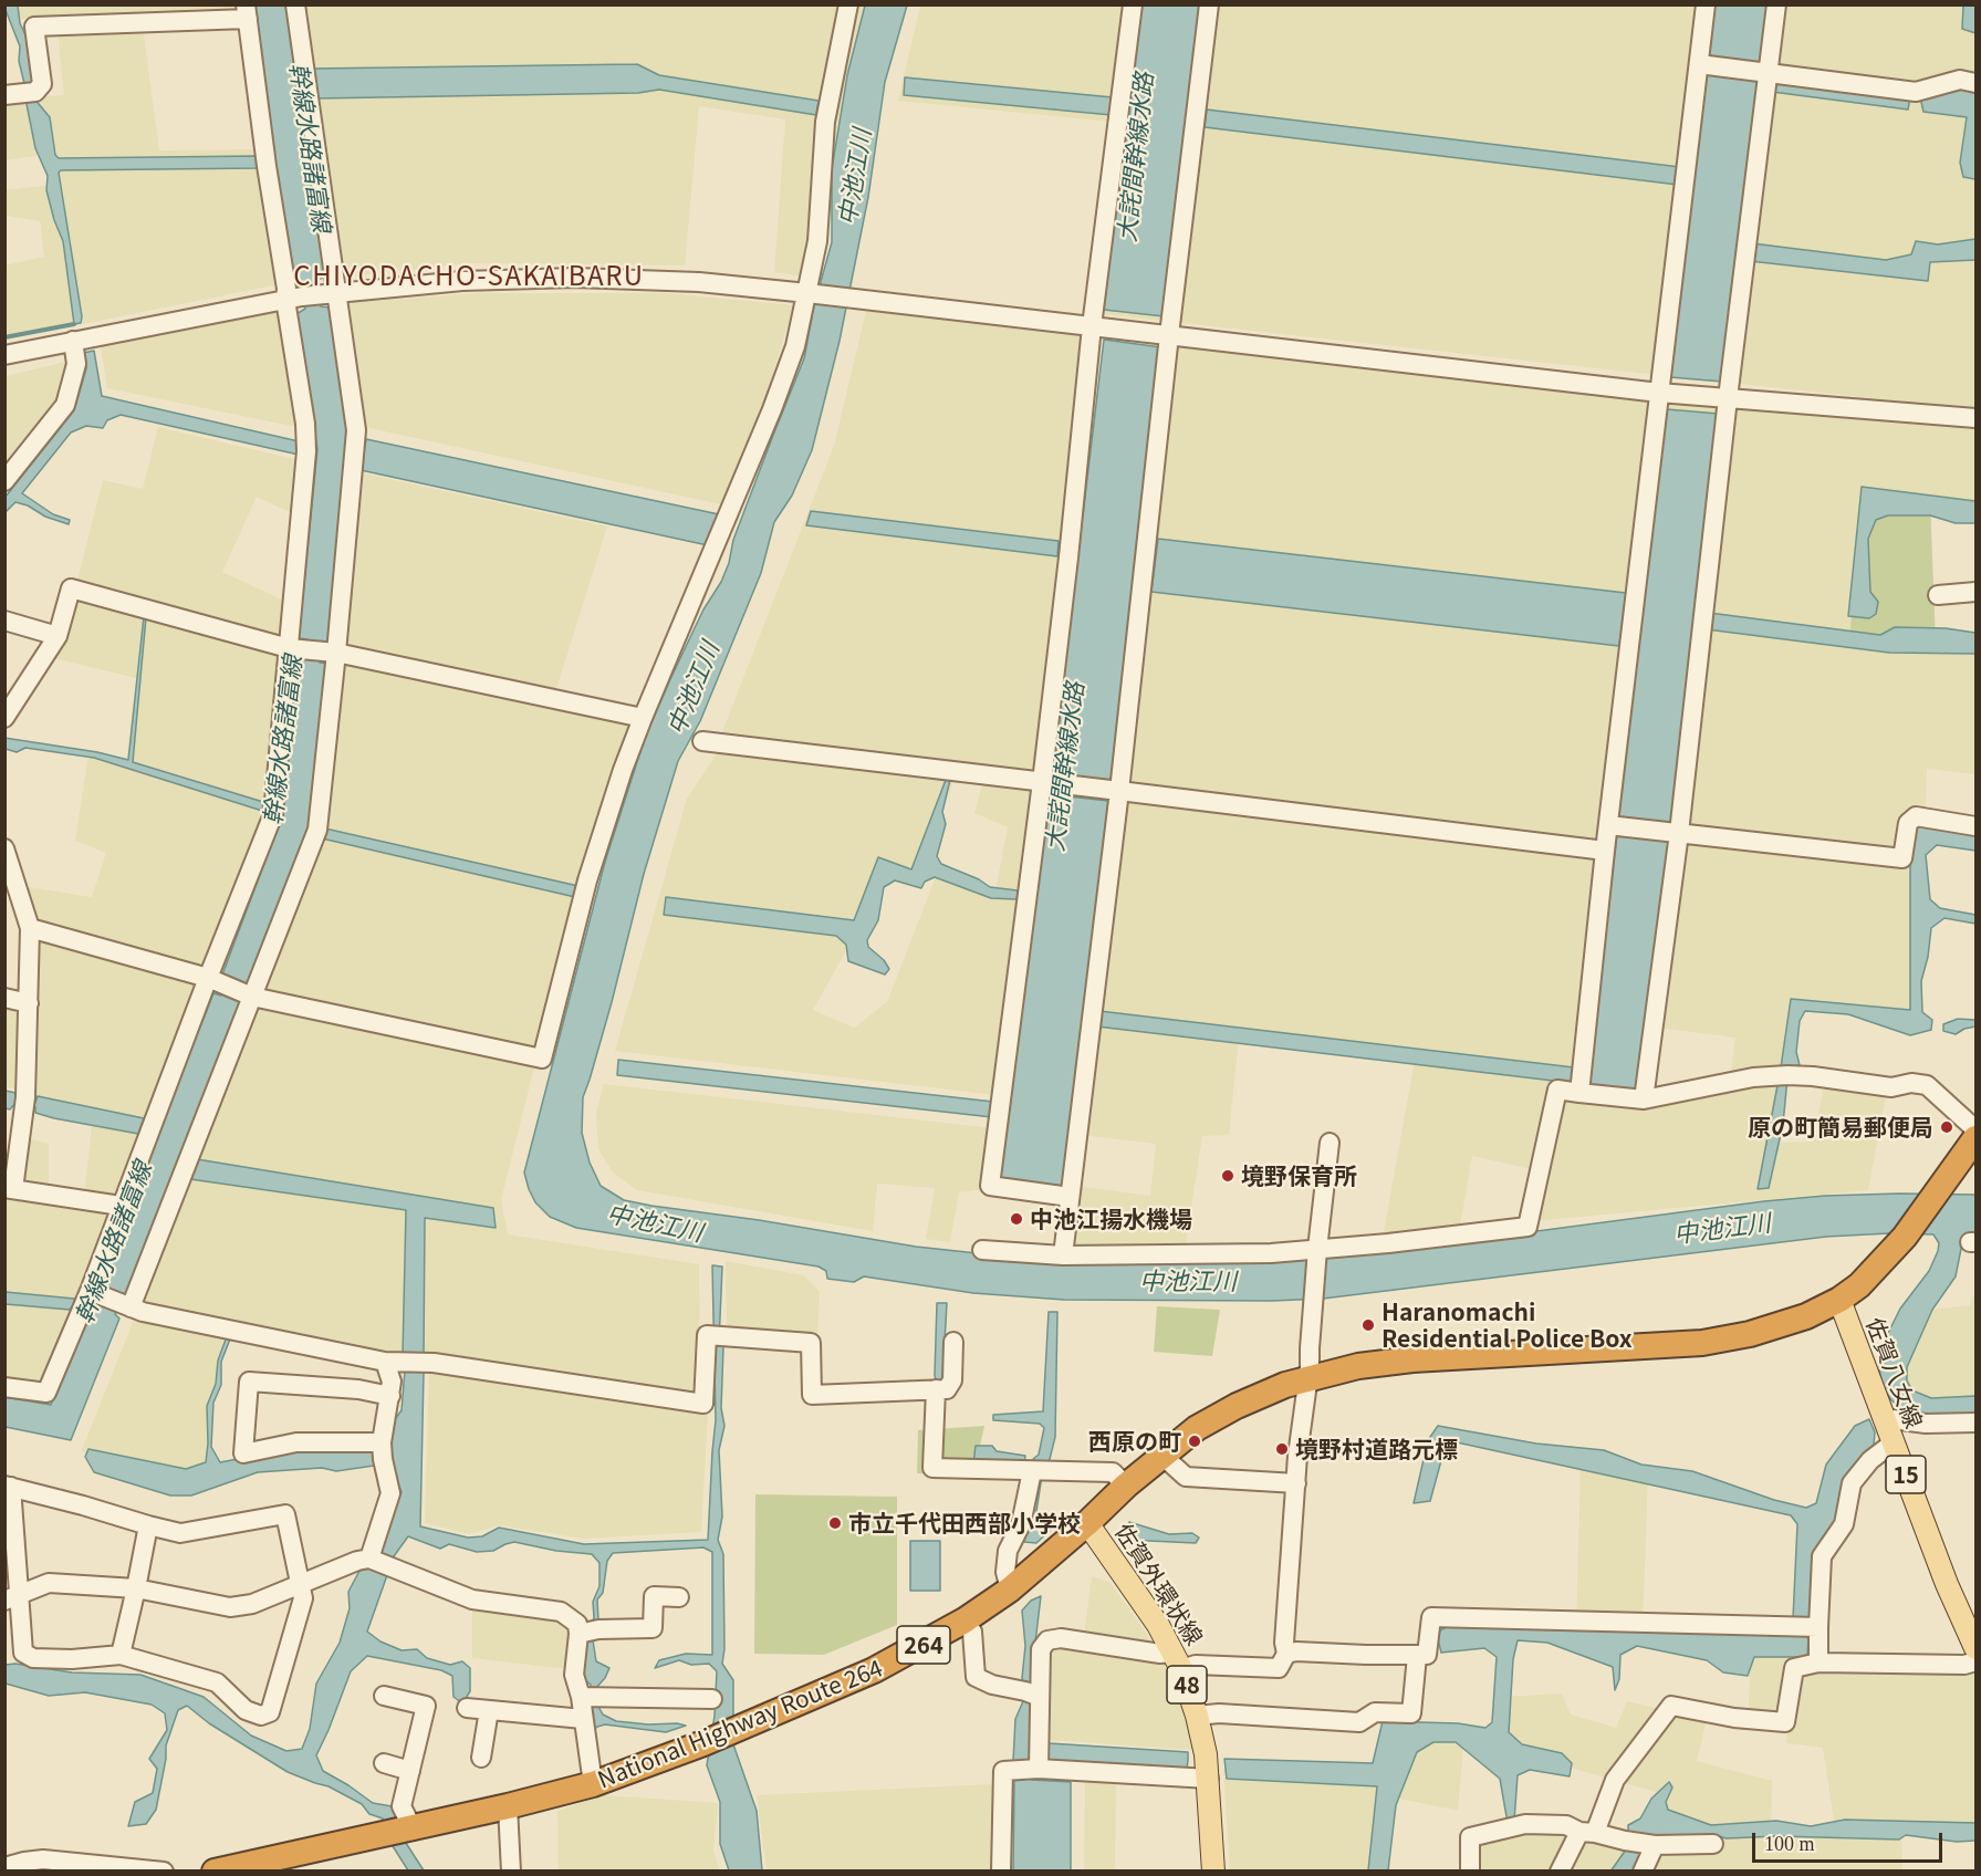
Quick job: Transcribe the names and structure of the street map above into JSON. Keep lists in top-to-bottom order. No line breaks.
{"streets":{"highway":["264","National Highway Route 264"],"main road":["佐賀八女線","15","佐賀外環状線","48"]},"crossings":[["佐賀八女線","National Highway Route 264"],["佐賀外環状線","National Highway Route 264"]],"districts":["CHIYODACHO-SAKAIBARU"],"water":["幹線水路諸富線","大詫間幹線水路","中池江川"],"places":["原の町簡易郵便局","境野保育所","中池江揚水機場","Haranomachi Residential Police Box","西原の町","境野村道路元標","市立千代田西部小学校"],"scale_bar":"100 m"}
